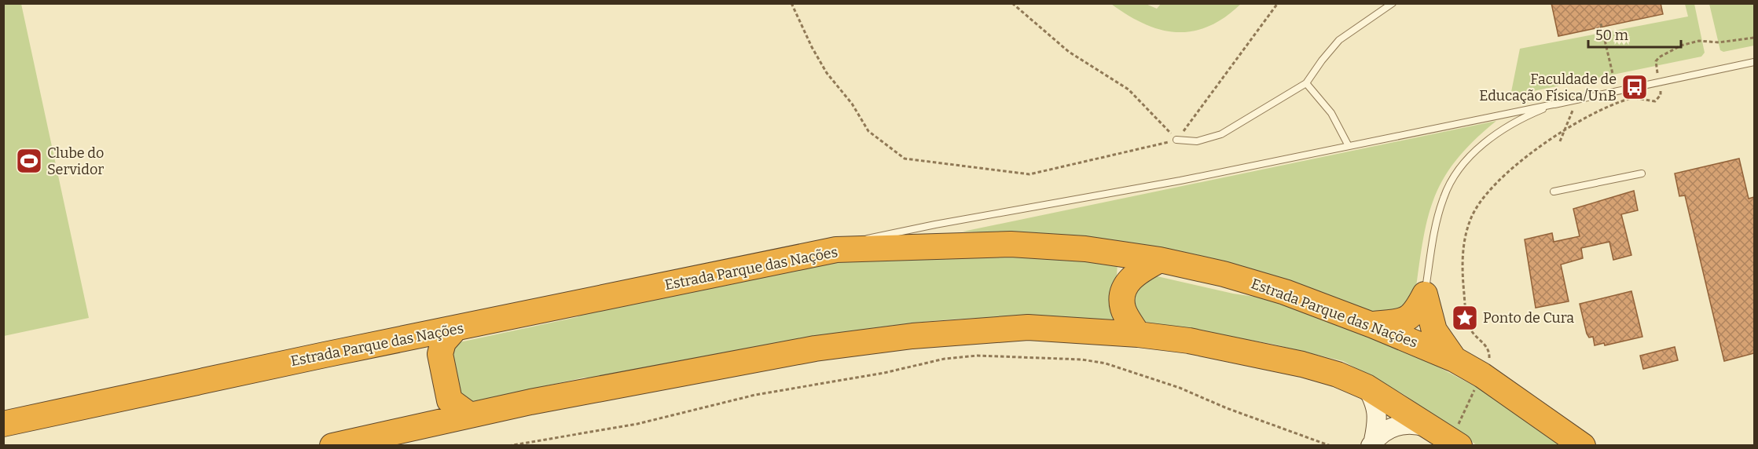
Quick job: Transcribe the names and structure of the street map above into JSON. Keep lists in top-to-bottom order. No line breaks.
{"streets":{"highway":["Estrada Parque das Nações"]},"places":{"bus stop":["Faculdade de Educação Física/UnB"],"sports":["Clube do Servidor"],"place":["Ponto de Cura"]},"scale_bar":"50 m"}
